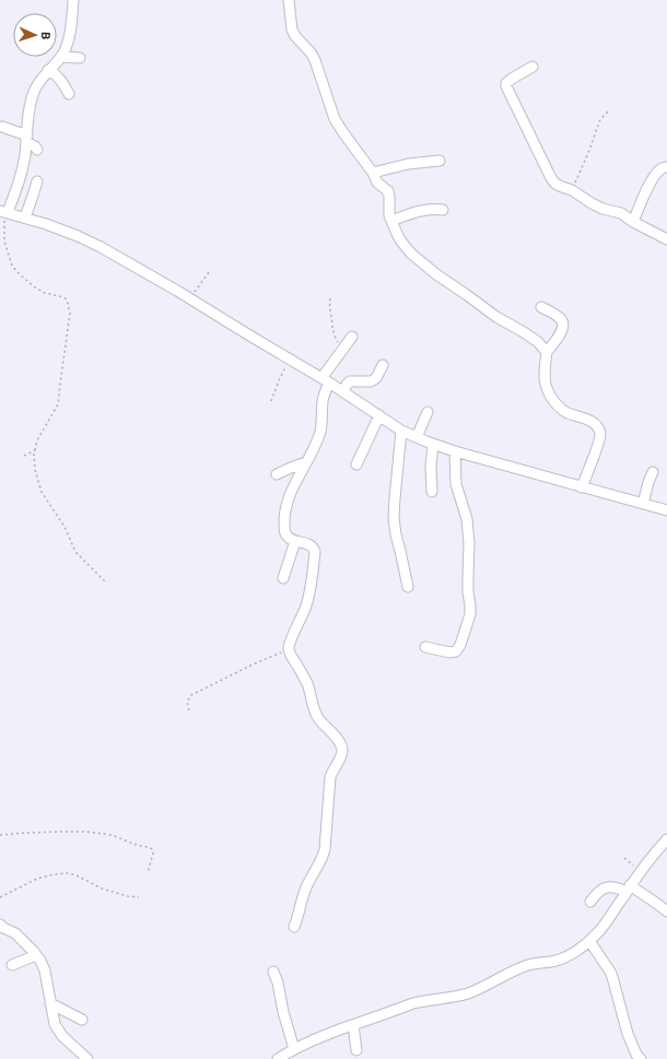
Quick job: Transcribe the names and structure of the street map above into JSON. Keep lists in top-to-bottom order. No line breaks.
{"north":"right"}
